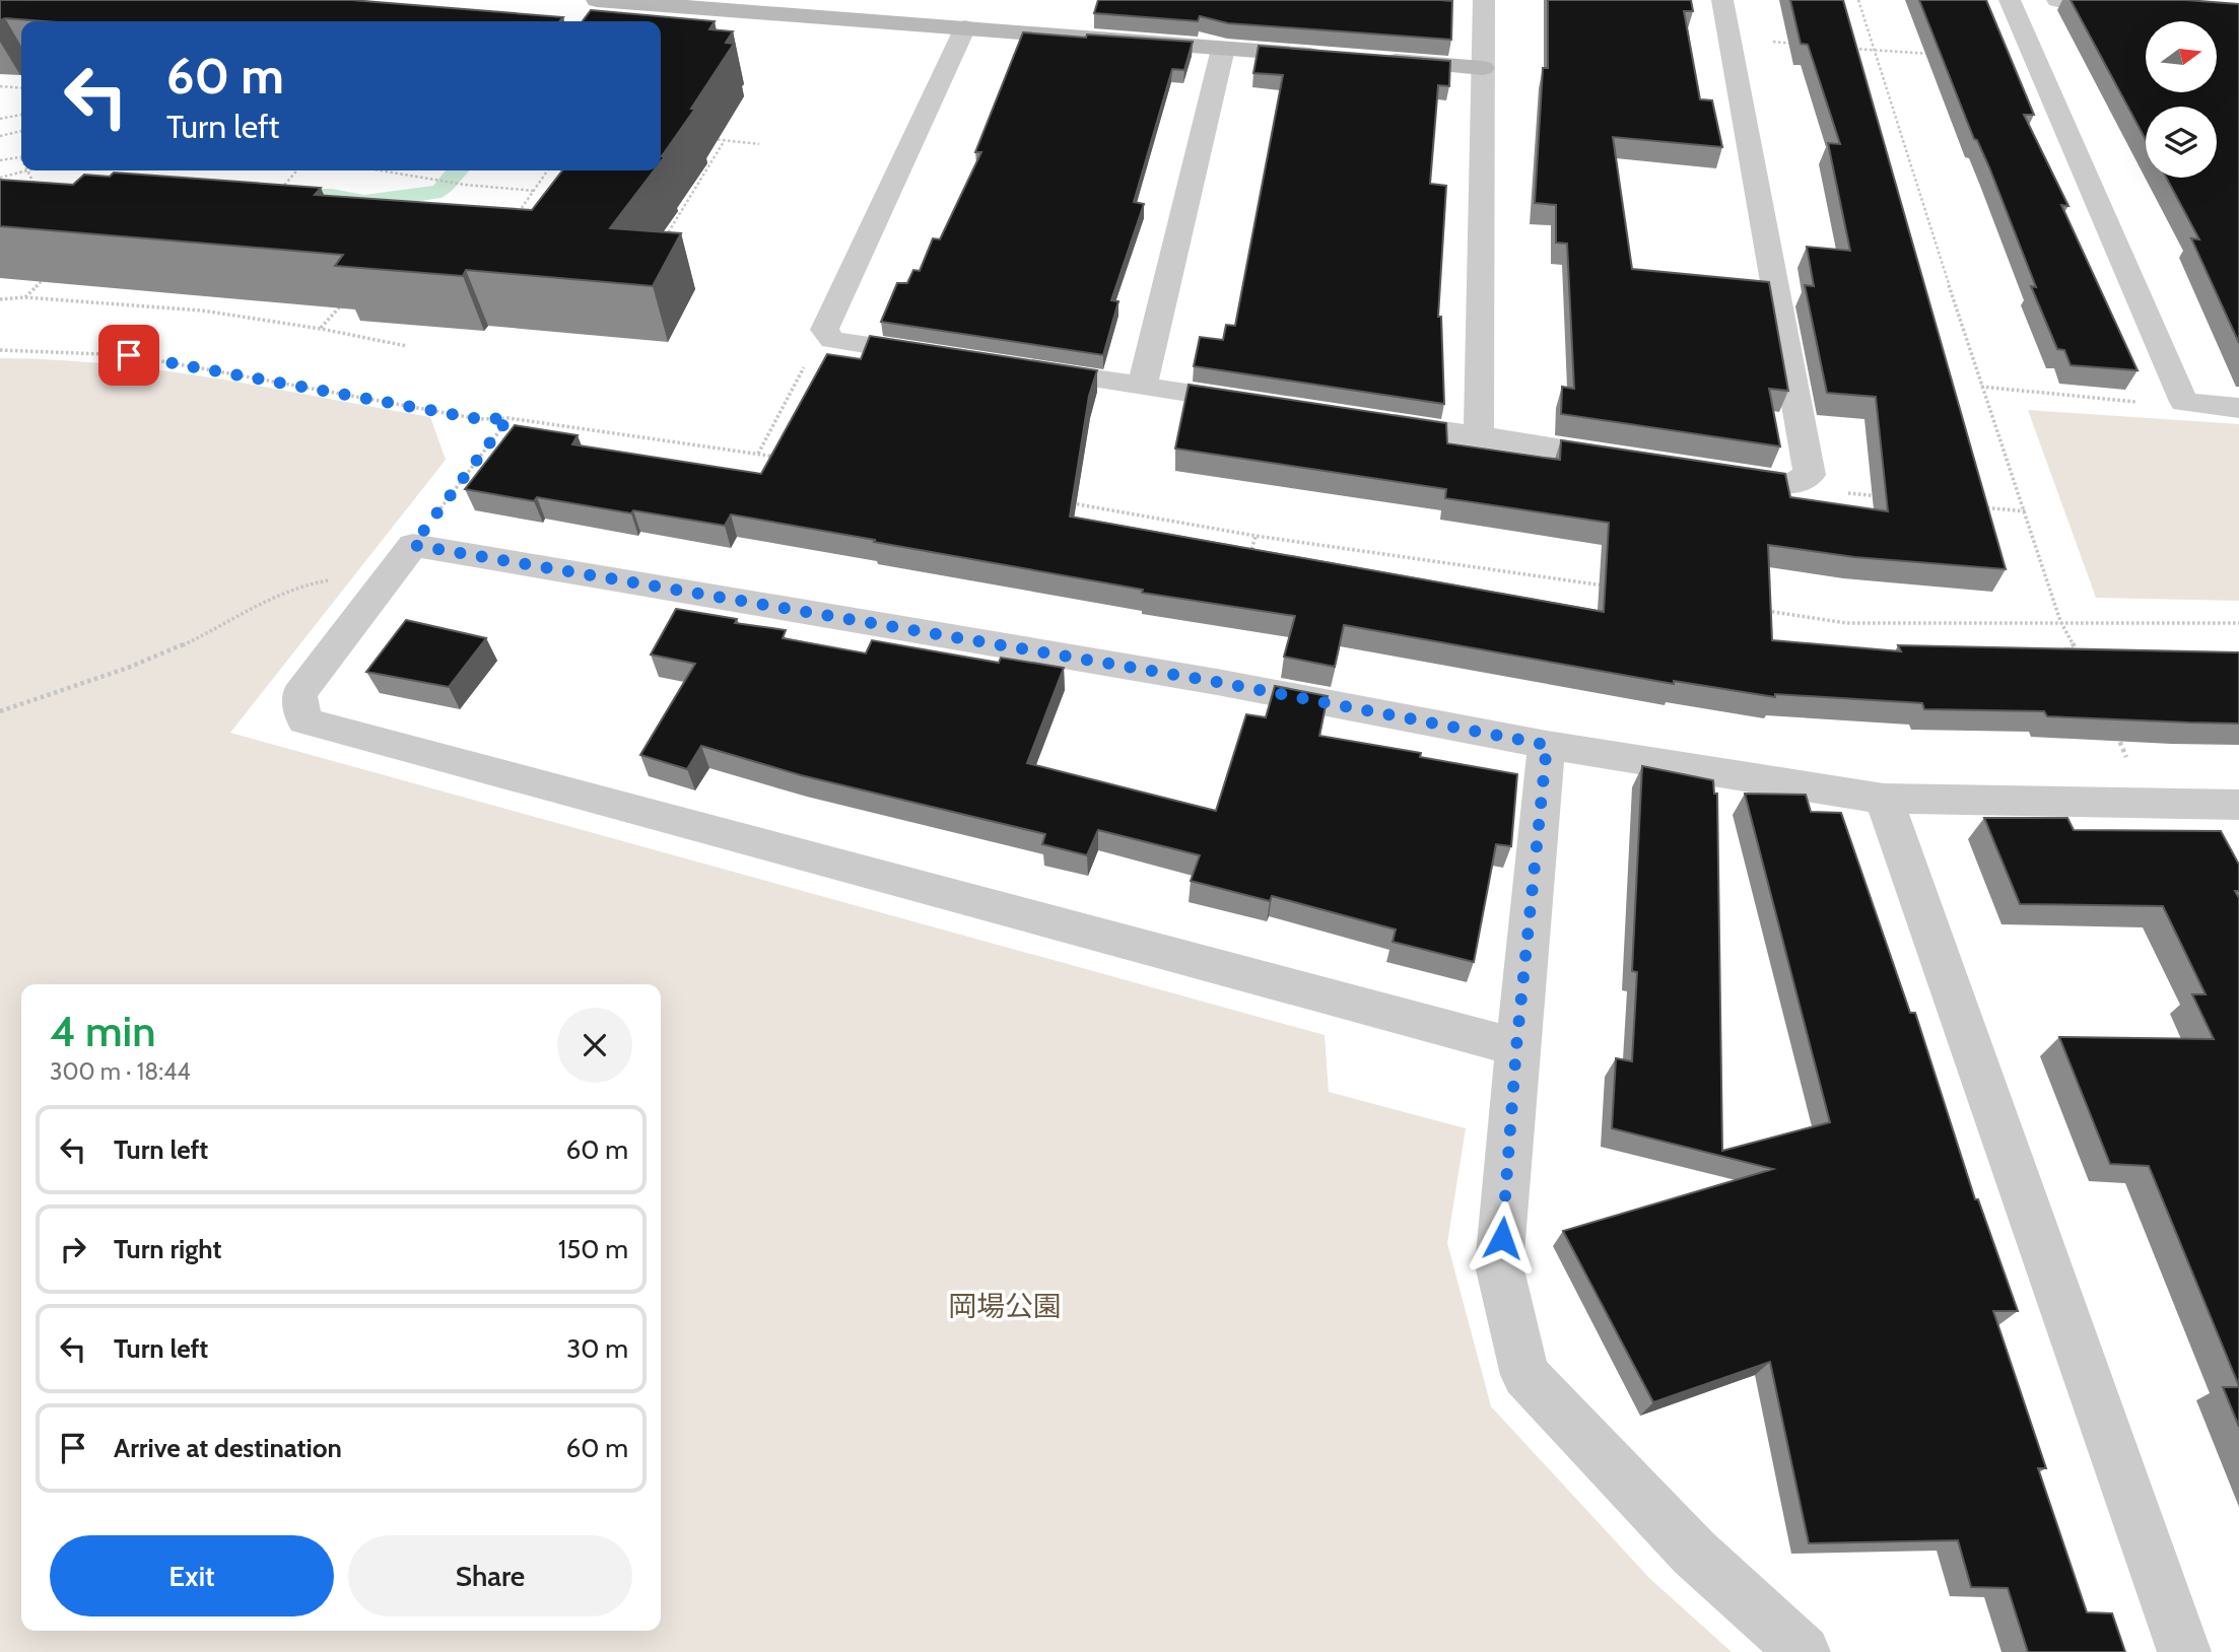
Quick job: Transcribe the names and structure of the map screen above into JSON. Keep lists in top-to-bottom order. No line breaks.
{"parks":["岡場公園"],"north":"right","page":{"turn":["60 m","Turn left"],"heading":["4 min","300 m · 18:44"],"list":[{"name":"Turn left","value":"60 m"},{"name":"Turn right","value":"150 m"},{"name":"Turn left","value":"30 m"},{"name":"Arrive at destination","value":"60 m"}],"buttons":["Exit","Share"]}}
